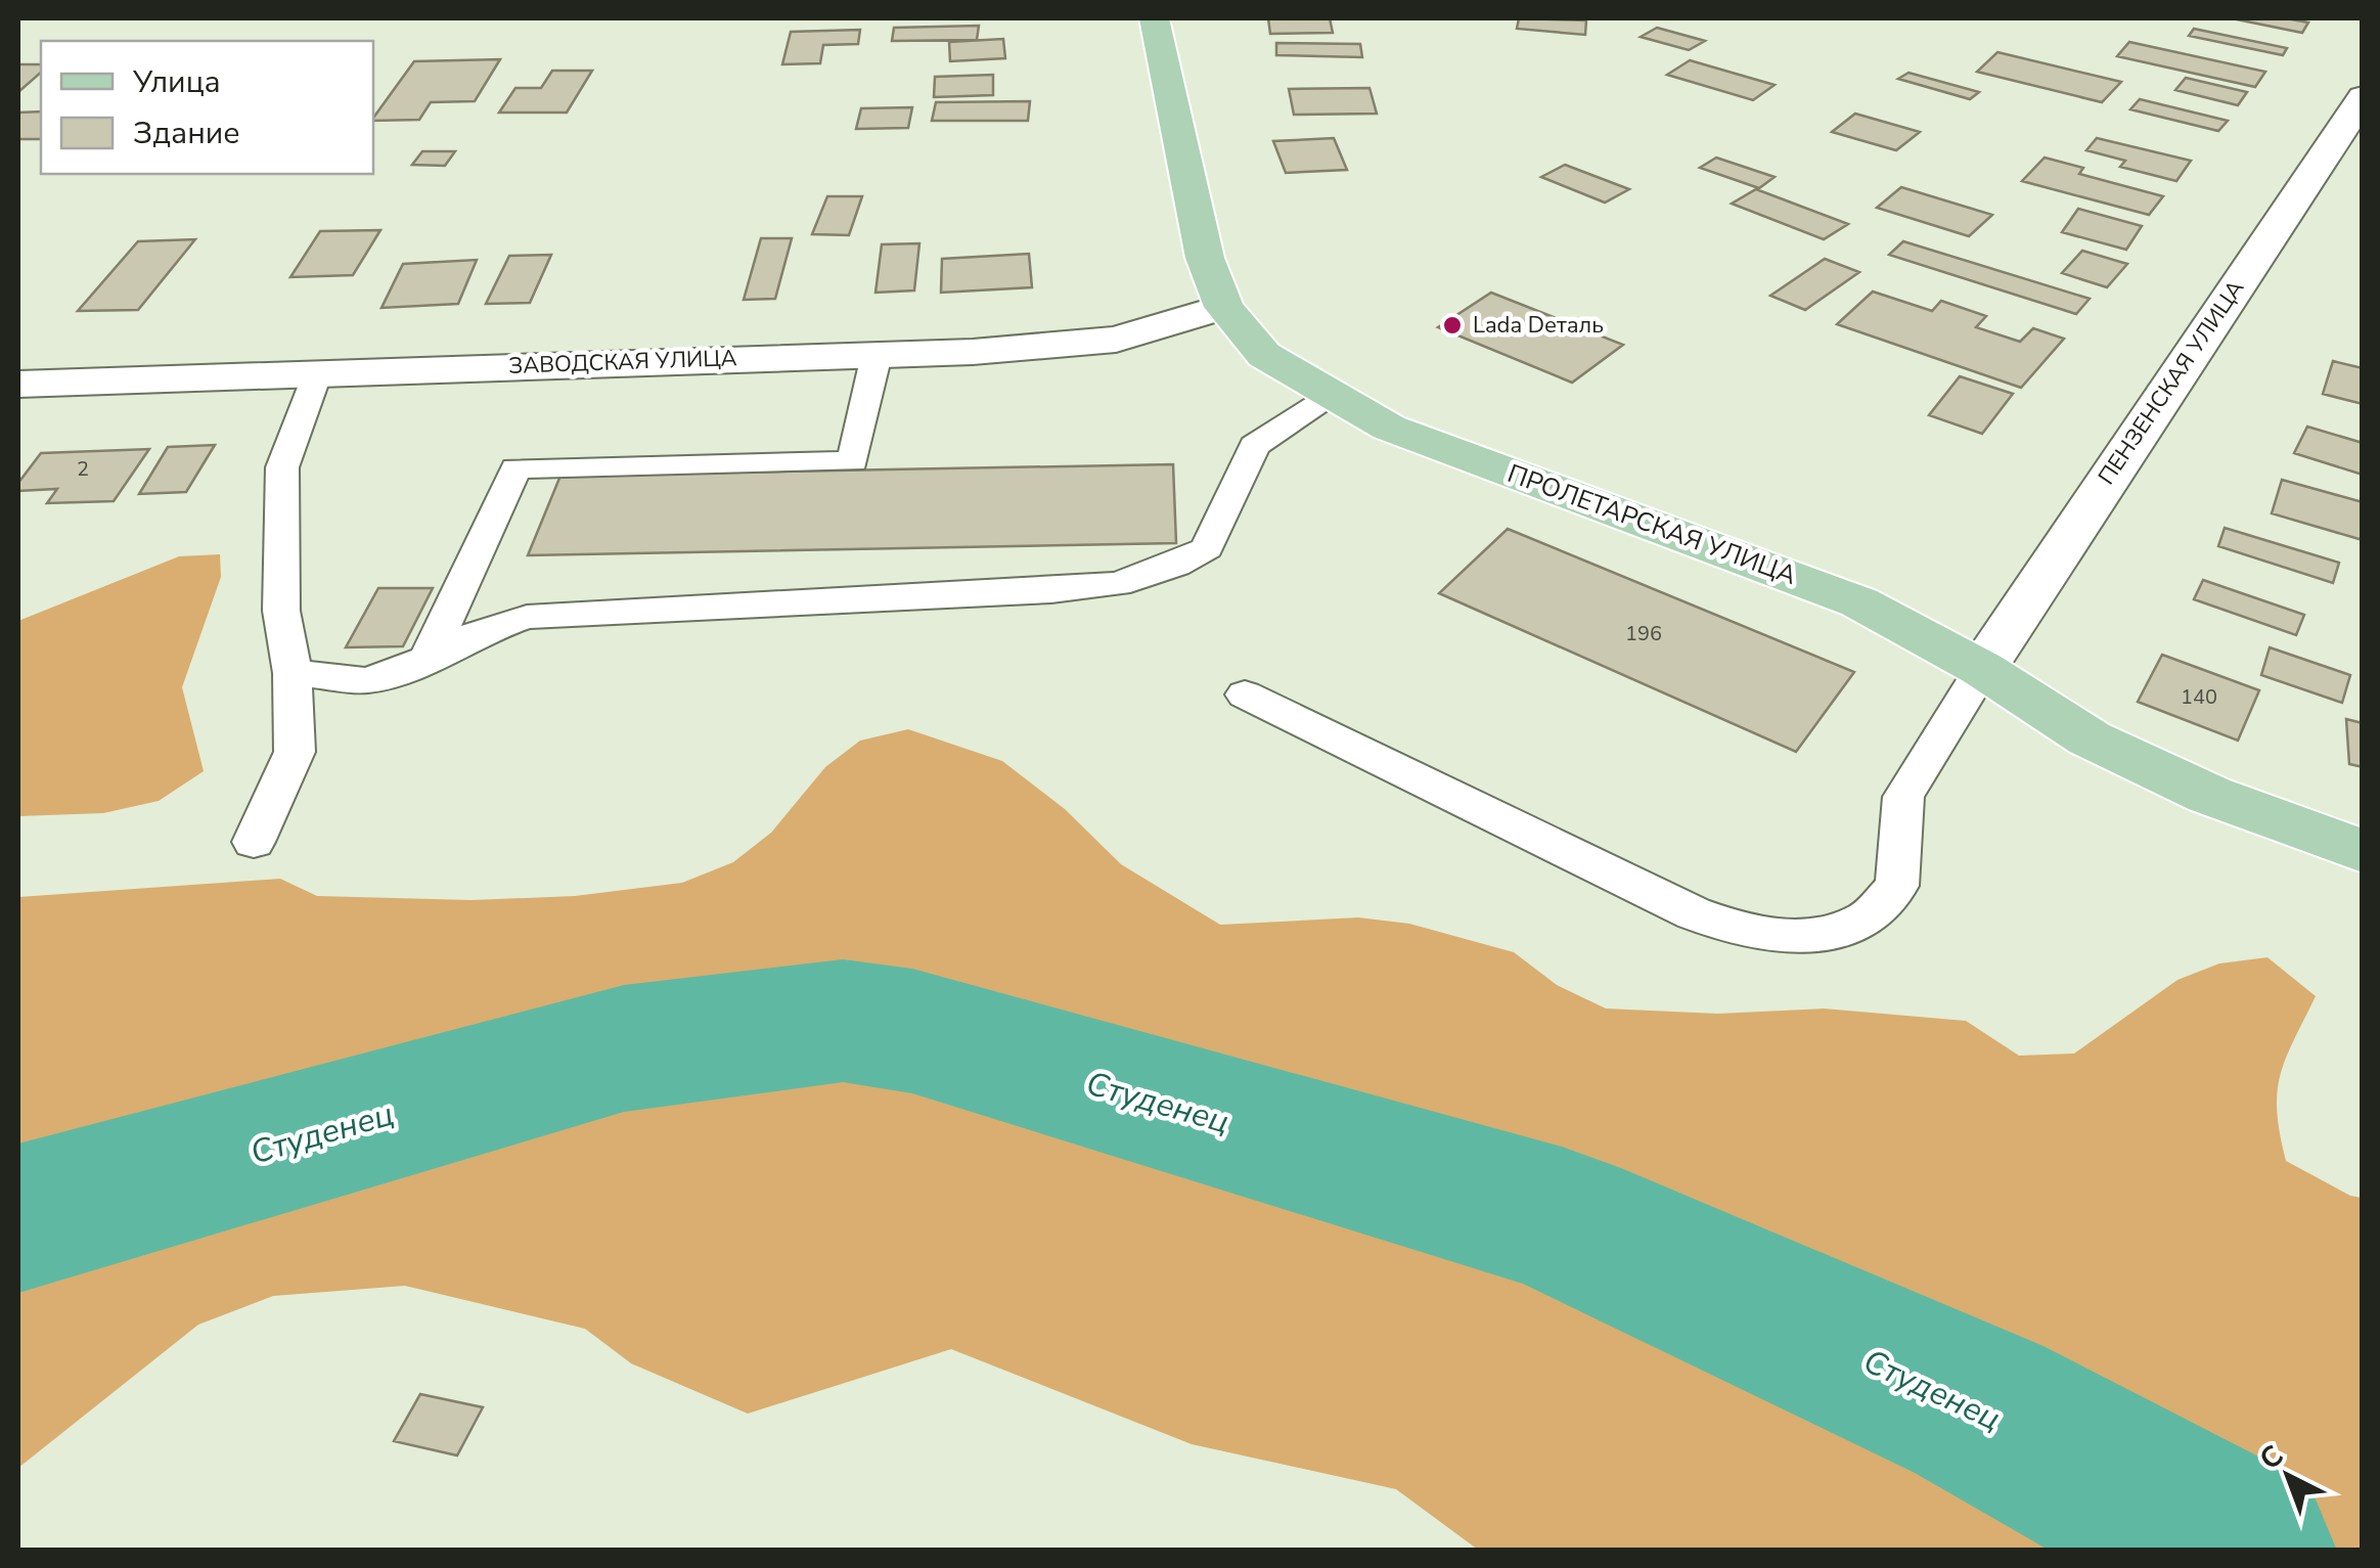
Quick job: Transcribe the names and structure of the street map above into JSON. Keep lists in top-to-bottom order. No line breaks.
{"streets":{"main road":["ПРОЛЕТАРСКАЯ УЛИЦА"],"street":["ЗАВОДСКАЯ УЛИЦА","ПЕНЗЕНСКАЯ УЛИЦА"]},"crossings":[["ЗАВОДСКАЯ УЛИЦА","ПРОЛЕТАРСКАЯ УЛИЦА"],["ПЕНЗЕНСКАЯ УЛИЦА","ПРОЛЕТАРСКАЯ УЛИЦА"]],"water":["Студенец"],"places":["Lada Dеталь"],"house_numbers":["2","196","140"],"legend":["Улица","Здание"],"north":"top left"}
